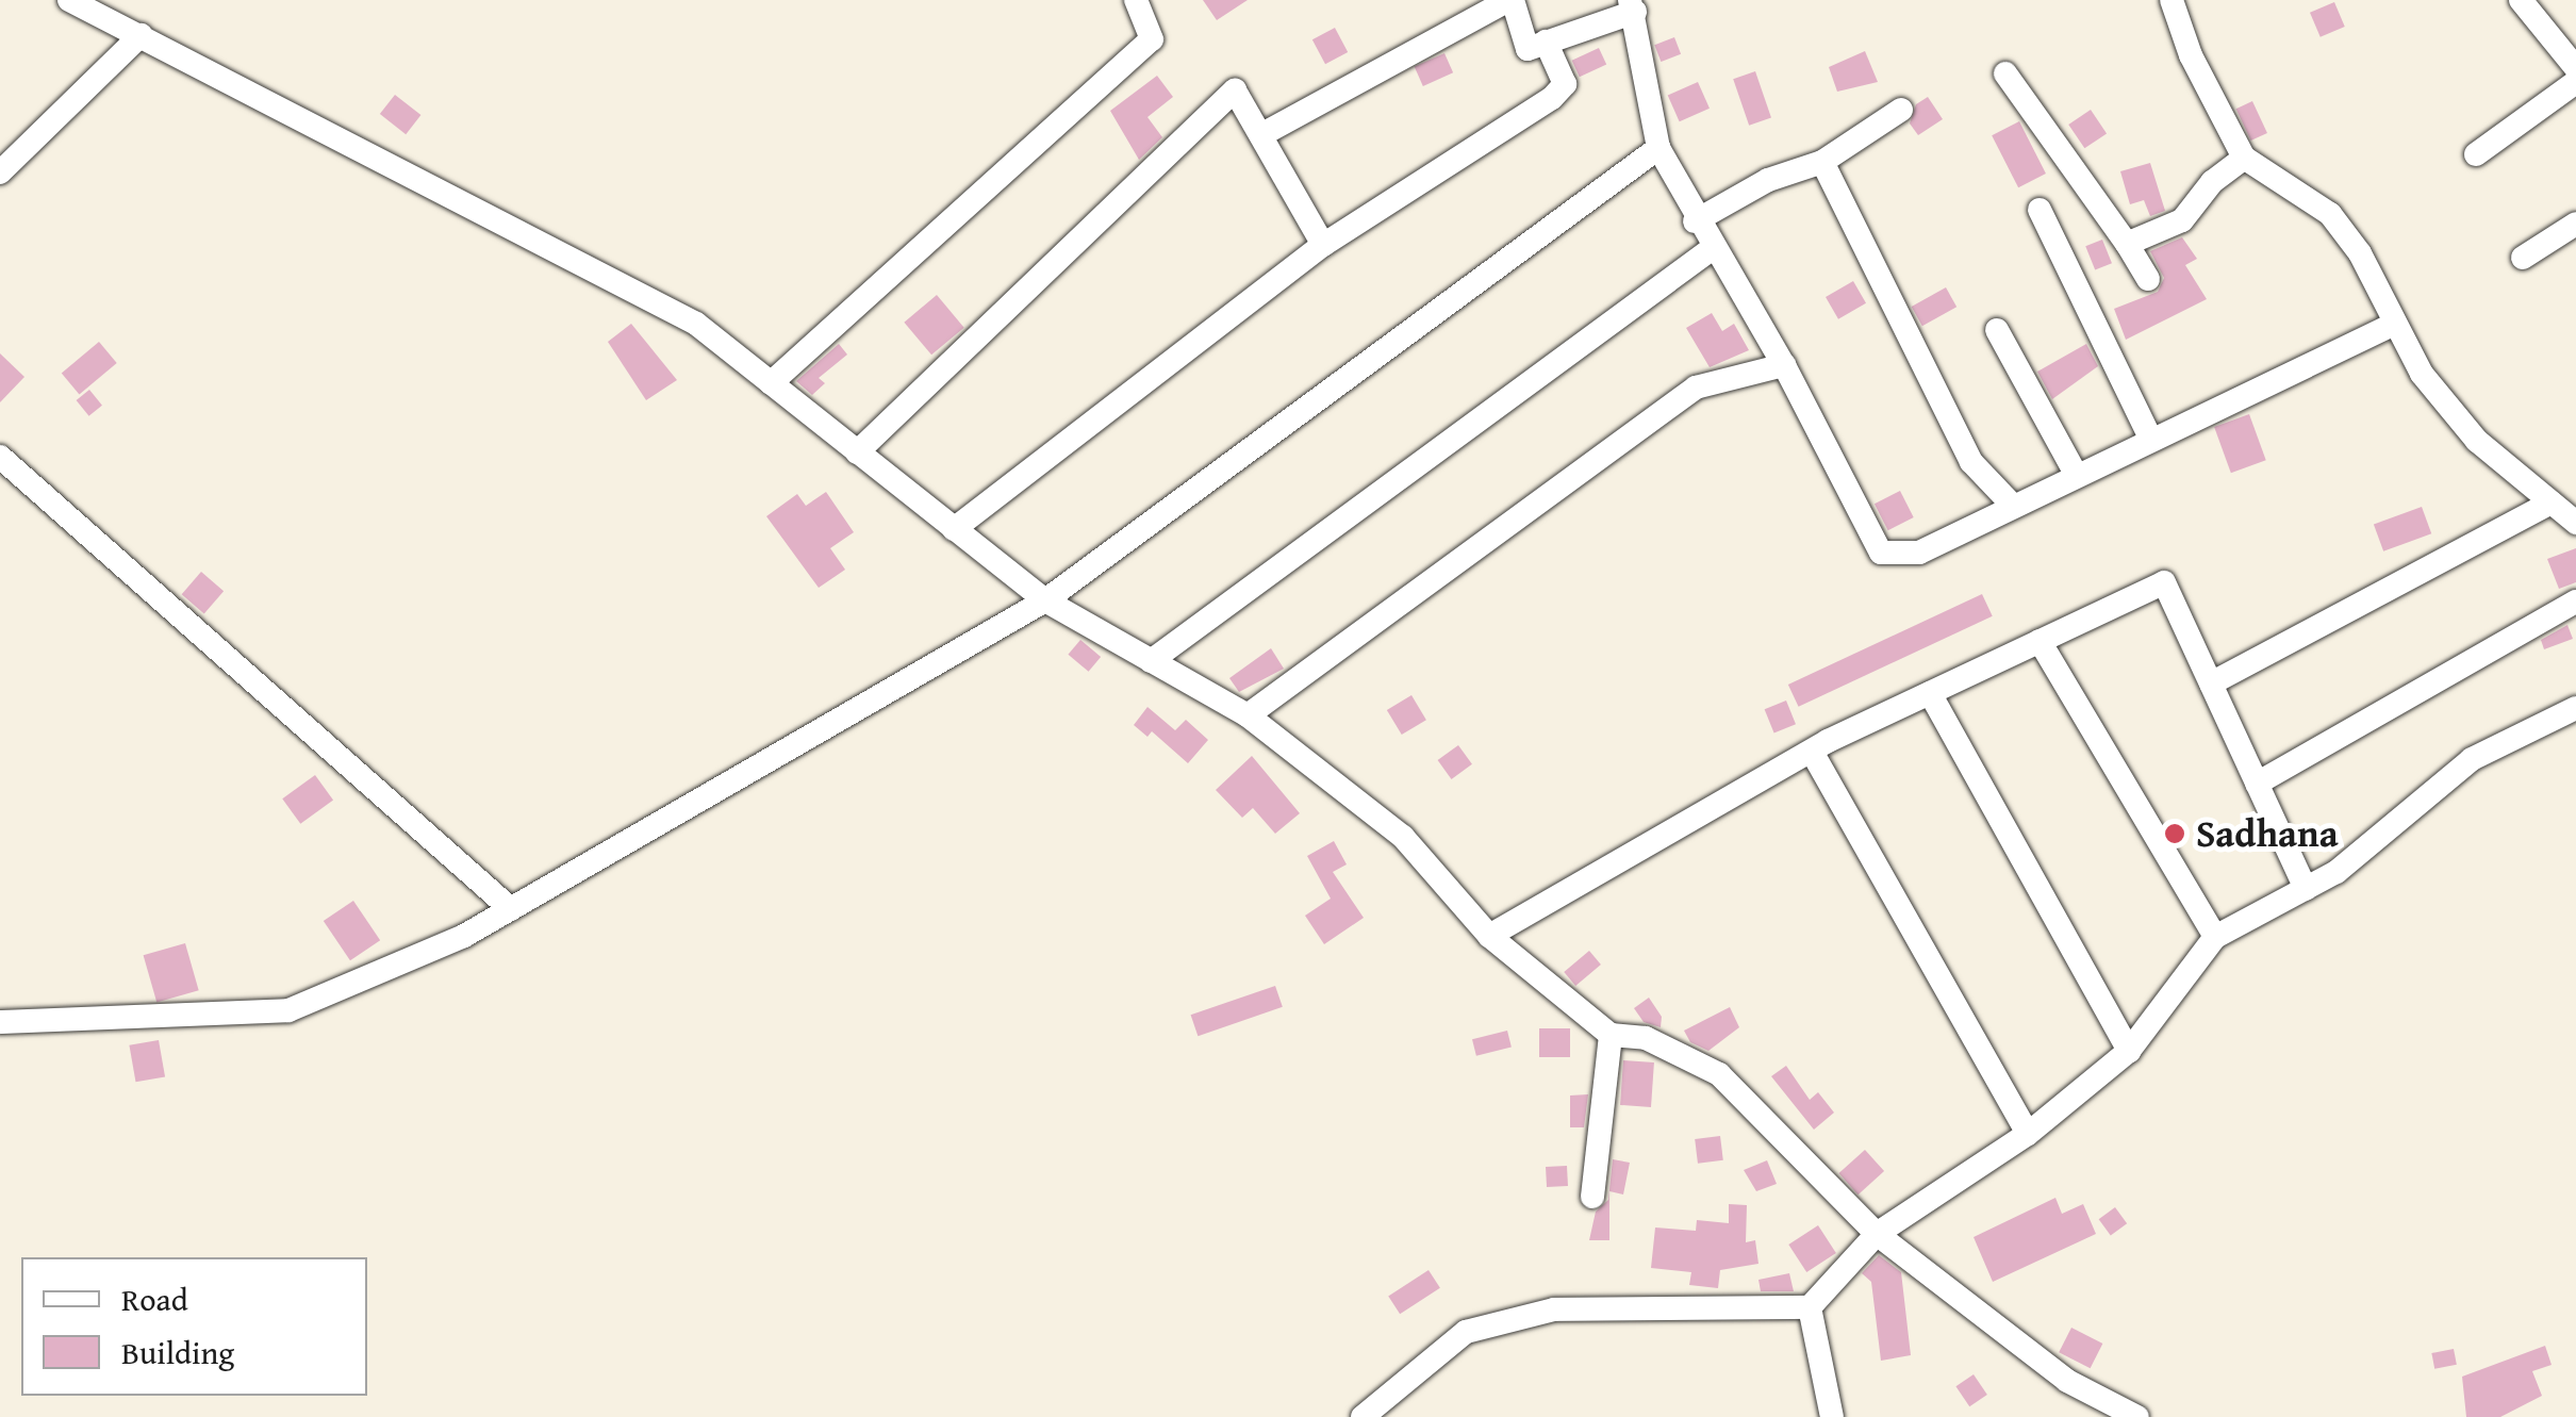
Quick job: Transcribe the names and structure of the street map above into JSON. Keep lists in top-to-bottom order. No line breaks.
{"places":["Sadhana"],"legend":["Road","Building"]}
